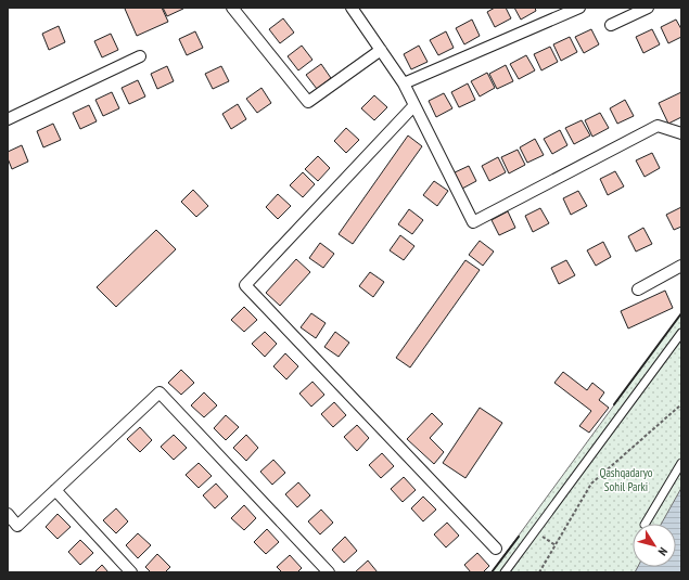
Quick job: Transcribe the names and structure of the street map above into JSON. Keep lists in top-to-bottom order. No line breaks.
{"parks":["Qashqadaryo Sohil Parki"],"north":"bottom right"}
